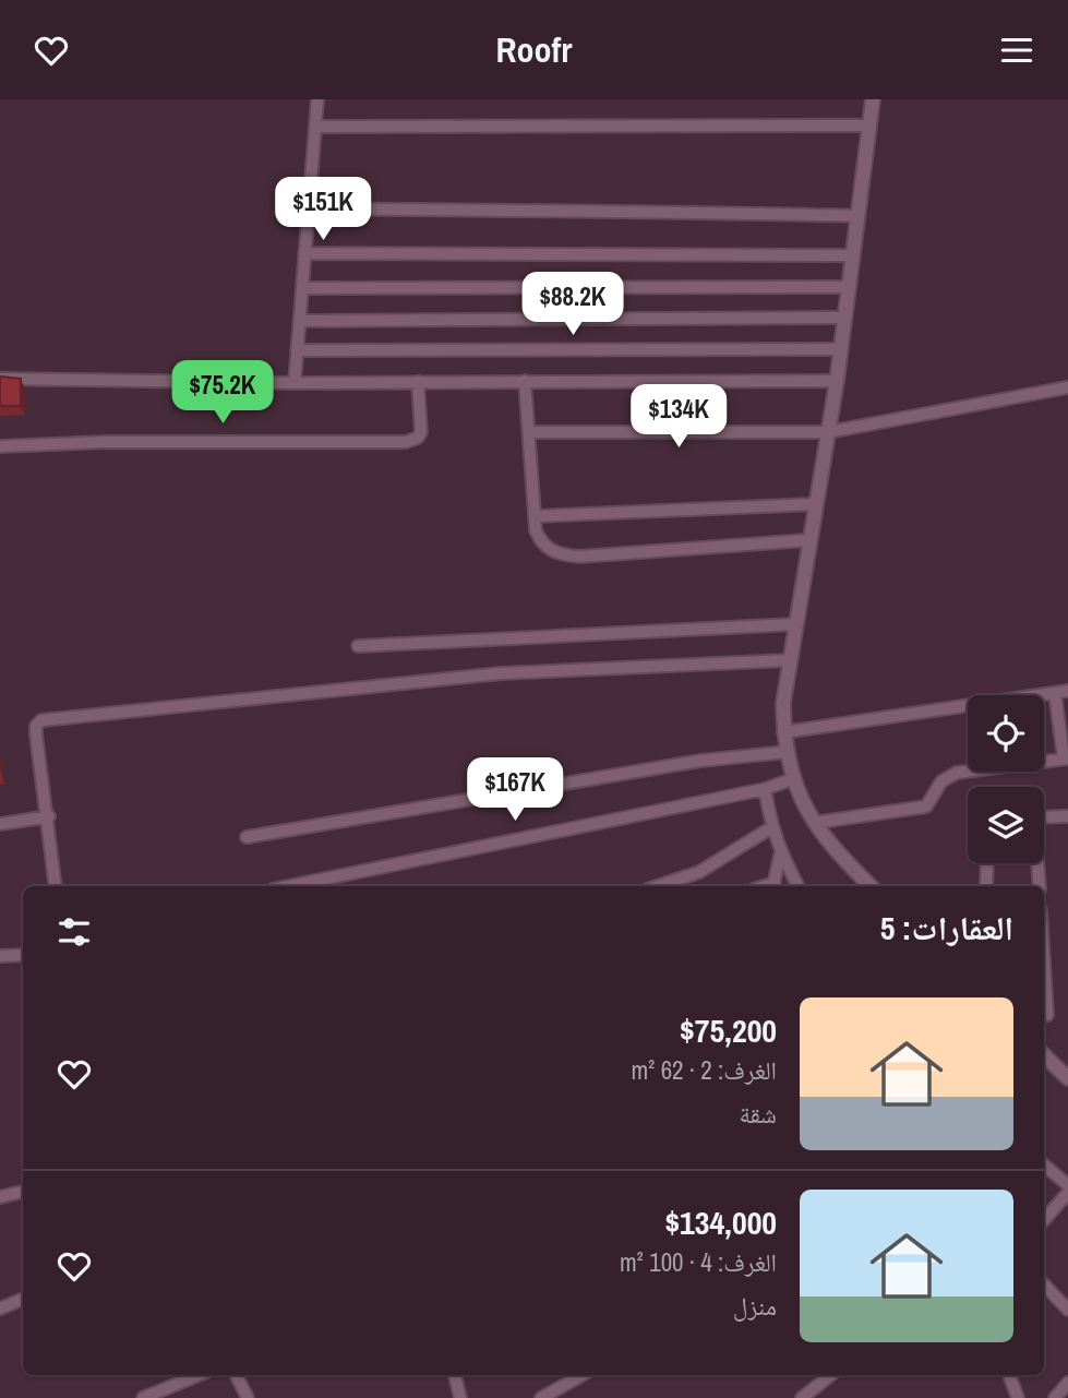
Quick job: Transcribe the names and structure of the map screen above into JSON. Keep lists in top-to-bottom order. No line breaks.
{"page":{"header":"Roofr","price":["$151K","$88.2K","$75.2K","$134K","$167K"],"heading":"العقارات: 5","list":[{"name":"$75,200","note":"الغرف: 2 · 62 m² · شقة"},{"name":"$134,000","note":"الغرف: 4 · 100 m² · منزل"}]}}
